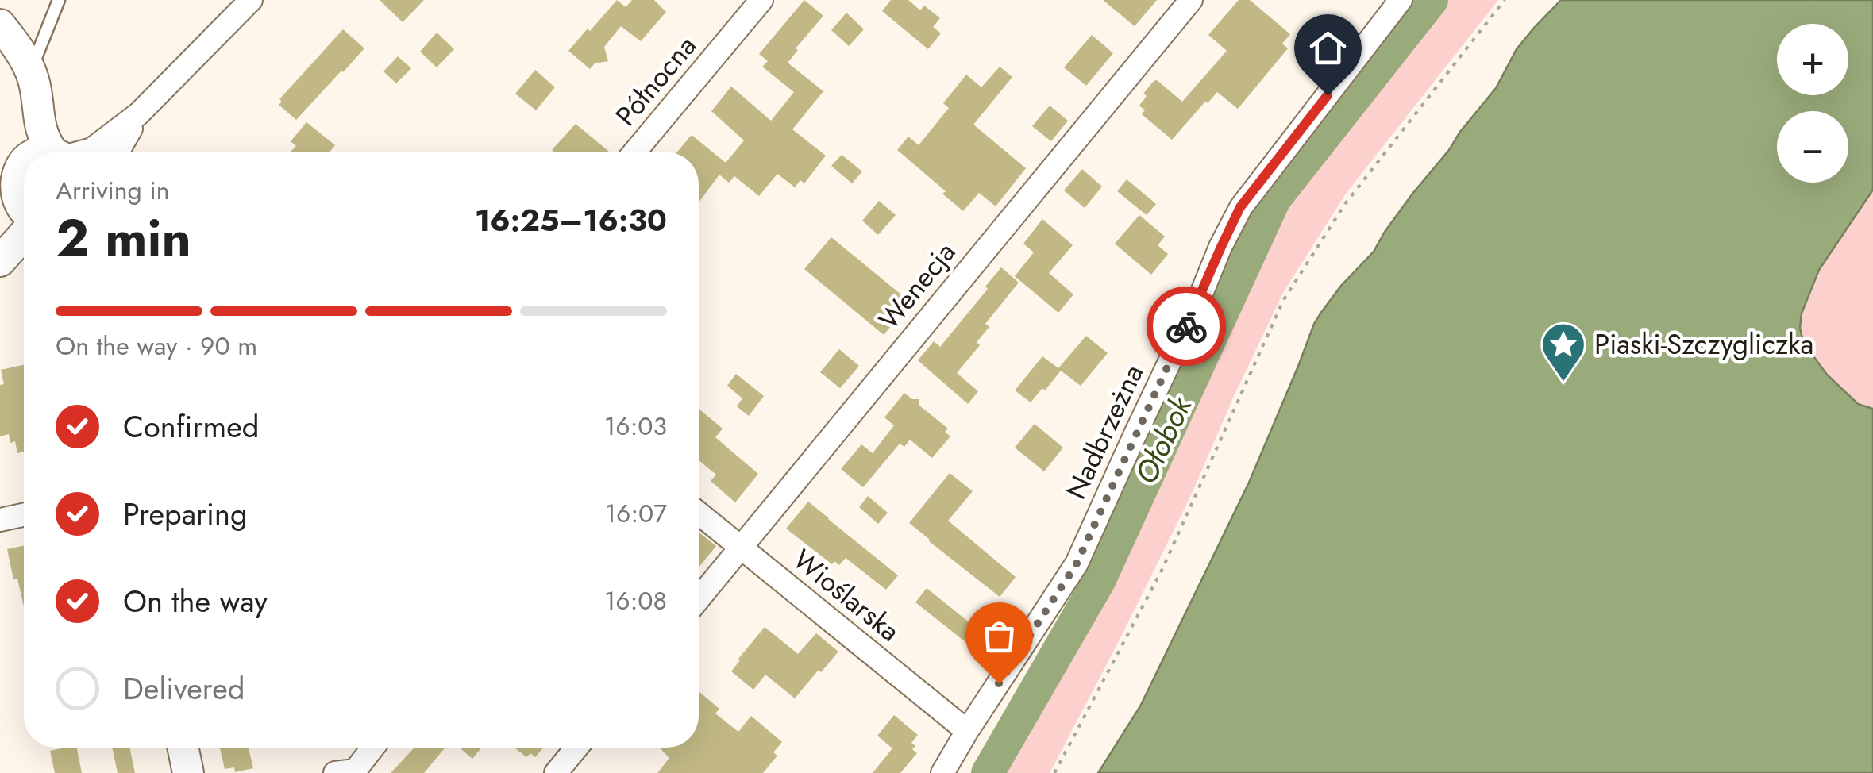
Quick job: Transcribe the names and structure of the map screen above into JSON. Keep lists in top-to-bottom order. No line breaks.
{"streets":{"street":["Północna","Wenecja","Nadbrzeżna","Wioślarska"]},"crossings":[["Wenecja","Wioślarska"],["Nadbrzeżna","Wioślarska"]],"water":["Ołobok"],"places":{"place":["Piaski-Szczygliczka"]},"page":{"map_buttons":["+","−"],"heading":["2 min","Arriving in","16:25–16:30"],"bar":"On the way · 90 m","list":[["Confirmed","16:03"],["Preparing","16:07"],["On the way","16:08"],"Delivered"]}}
